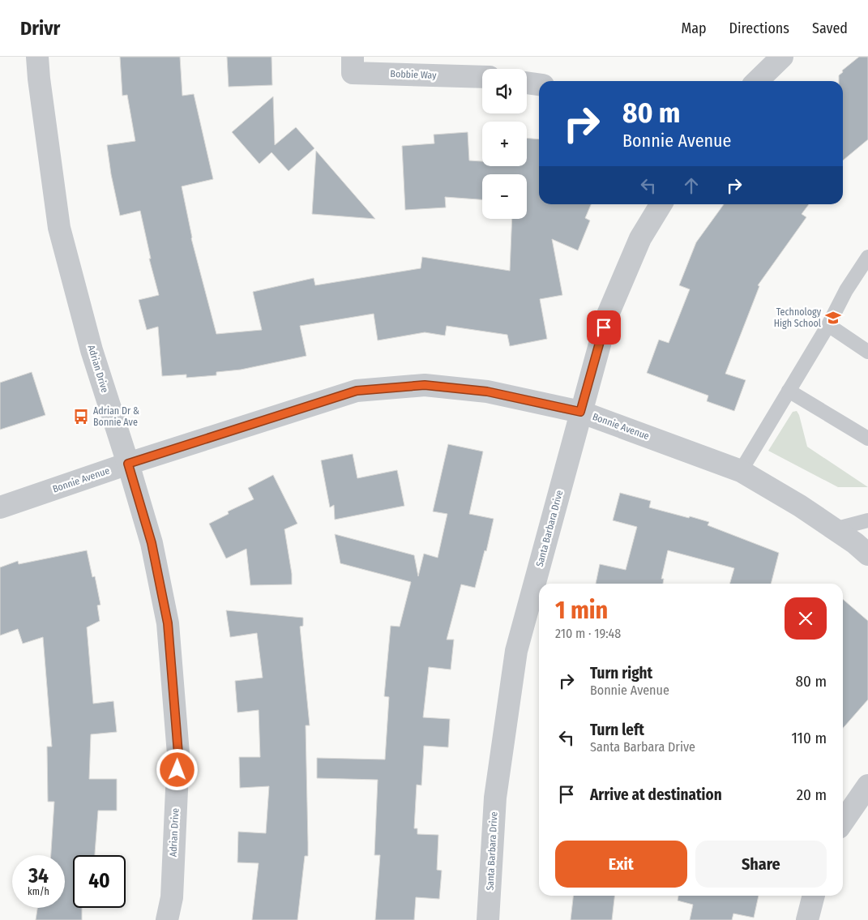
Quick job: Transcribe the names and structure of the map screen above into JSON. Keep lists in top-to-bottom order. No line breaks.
{"streets":{"street":["Bobbie Way","Adrian Drive","Bonnie Avenue","Santa Barbara Drive"]},"crossings":[["Adrian Drive","Bonnie Avenue"],["Bonnie Avenue","Santa Barbara Drive"]],"places":{"school or university":["Technology High School"],"bus stop":["Adrian Dr & Bonnie Ave"]},"page":{"header":"Drivr","nav":["Map","Directions","Saved"],"map_buttons":["+","−"],"turn":["80 m","Bonnie Avenue"],"heading":["1 min","210 m · 19:48"],"list":[{"name":"Turn right","note":"Bonnie Avenue","value":"80 m"},{"name":"Turn left","note":"Santa Barbara Drive","value":"110 m"},{"name":"Arrive at destination","value":"20 m"}],"buttons":["Exit","Share"],"speed":"34 km/h","limit":"40"}}
